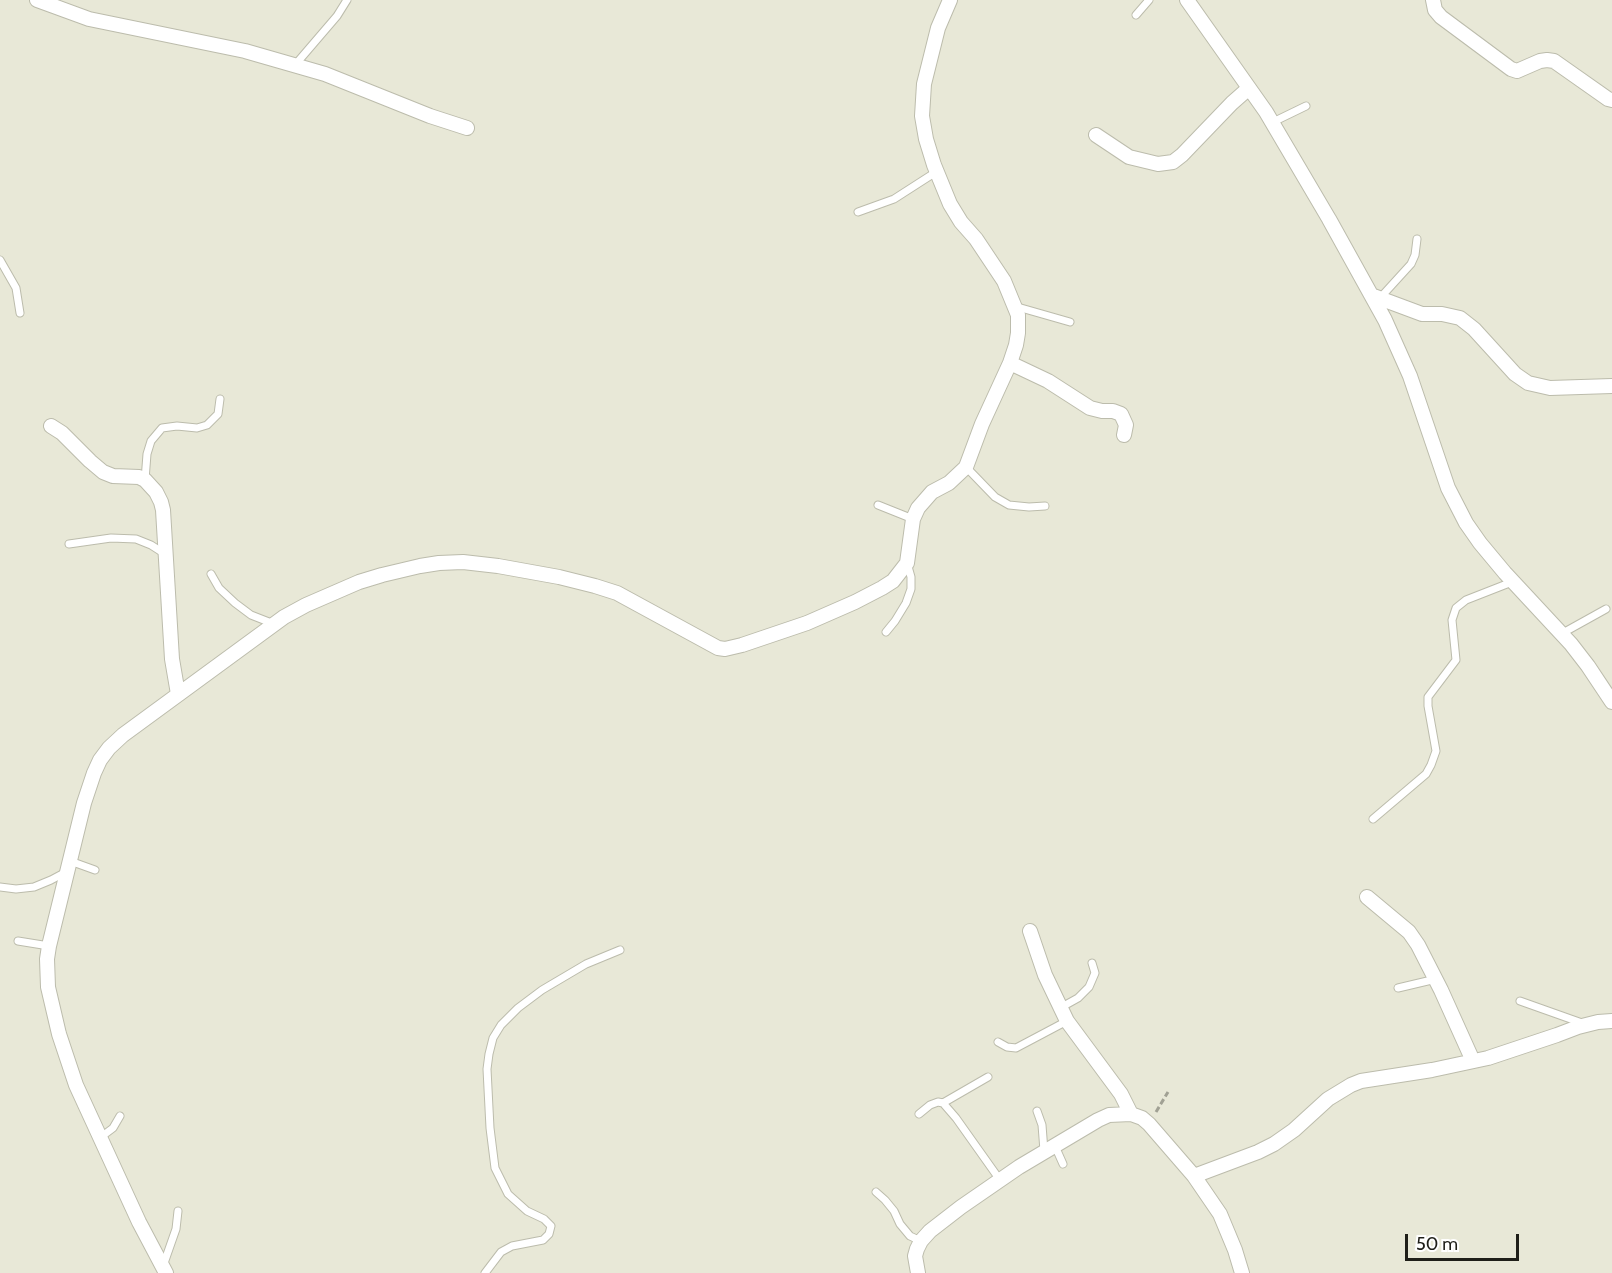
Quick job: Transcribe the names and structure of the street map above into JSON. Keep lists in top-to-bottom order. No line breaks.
{"scale_bar":"50 m"}
